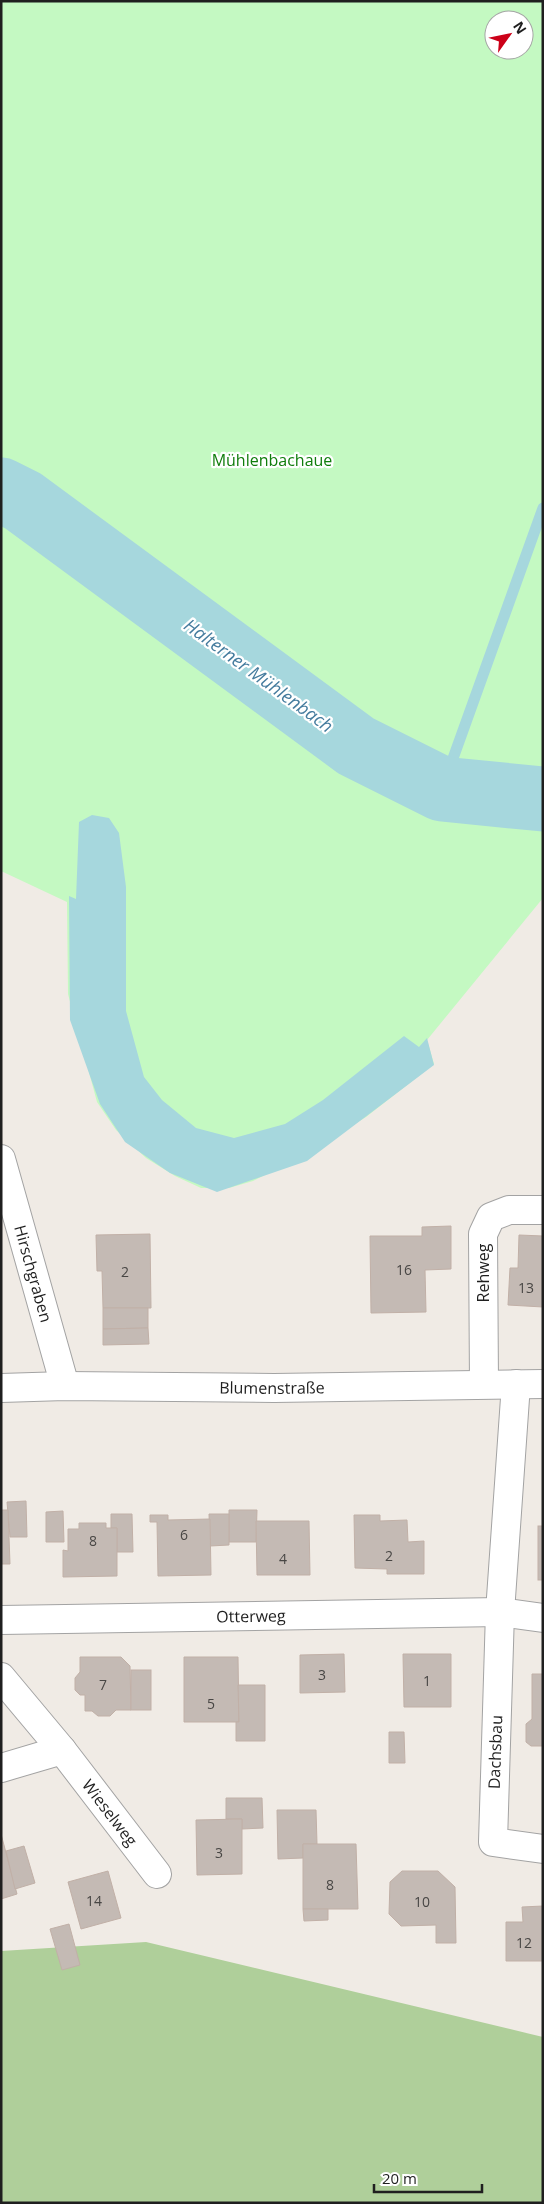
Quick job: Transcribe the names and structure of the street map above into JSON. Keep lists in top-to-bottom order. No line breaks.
{"streets":{"street":["Hirschgraben","Rehweg","Blumenstraße","Otterweg","Dachsbau","Wieselweg"]},"crossings":[["Hirschgraben","Blumenstraße"],["Rehweg","Blumenstraße"],["Blumenstraße","Dachsbau"],["Otterweg","Dachsbau"]],"water":["Halterner Mühlenbach"],"parks":["Mühlenbachaue"],"house_numbers":["16","2","13","6","8","2","4","3","1","7","5","3","8","14","10","12"],"scale_bar":"20 m","north":"top right"}
